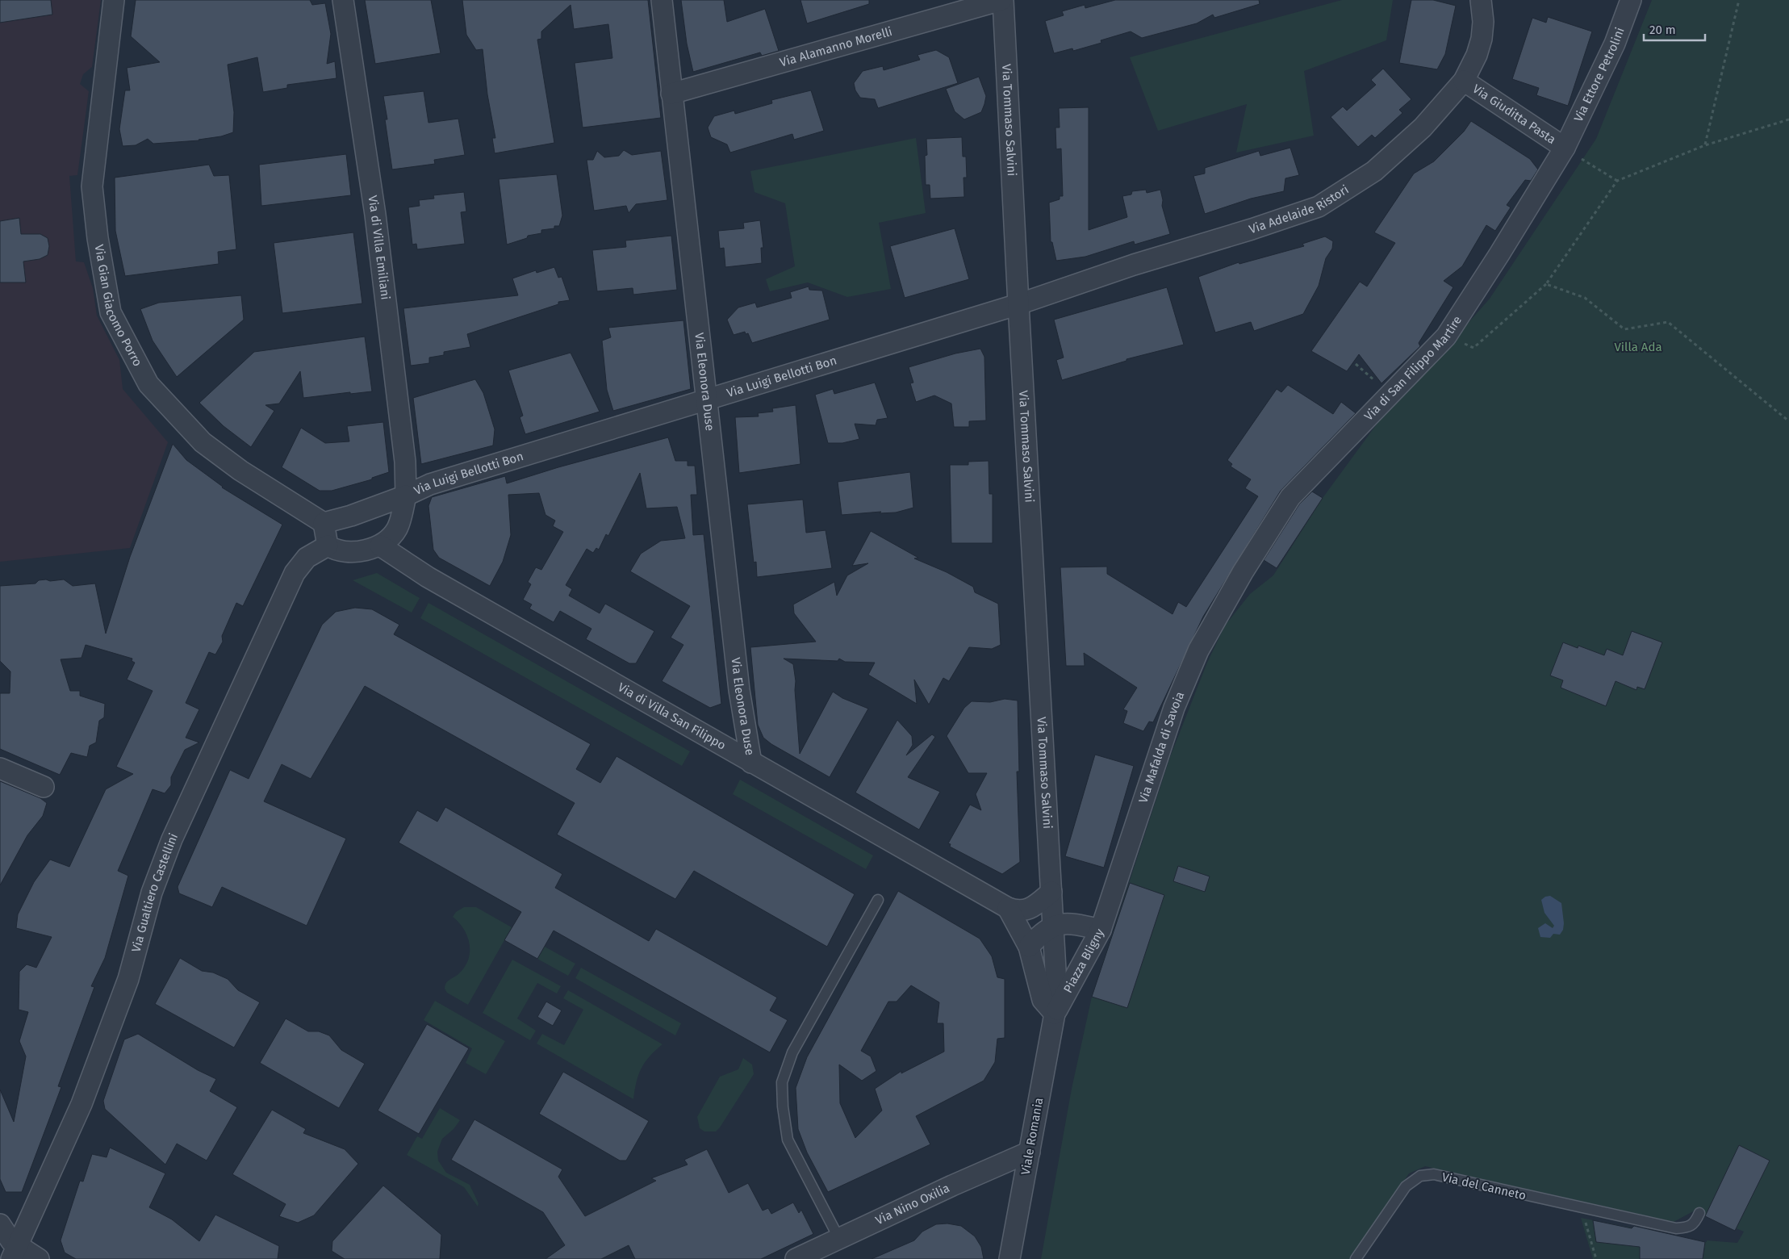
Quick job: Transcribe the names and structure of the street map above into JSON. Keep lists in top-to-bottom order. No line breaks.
{"streets":{"street":["Via Alamanno Morelli","Via Ettore Petrolini","Via Giuditta Pasta","Via Tommaso Salvini","Via Adelaide Ristori","Via di Villa Emiliani","Via Gian Giacomo Porro","Via di San Filippo Martire","Via Luigi Bellotti Bon","Via Eleonora Duse","Via di Villa San Filippo","Via Mafalda di Savoia","Via Gualtiero Castellini","Piazza Bligny","Viale Romania","Via Nino Oxilia"],"lane":["Via del Canneto"]},"crossings":[["Via Alamanno Morelli","Via Tommaso Salvini"],["Via Alamanno Morelli","Via Eleonora Duse"],["Via Ettore Petrolini","Via Giuditta Pasta"],["Via Ettore Petrolini","Via di San Filippo Martire"],["Via Giuditta Pasta","Via Adelaide Ristori"],["Via Giuditta Pasta","Via di San Filippo Martire"],["Via Tommaso Salvini","Via Adelaide Ristori"],["Via Tommaso Salvini","Via Luigi Bellotti Bon"],["Via Tommaso Salvini","Piazza Bligny"],["Via Adelaide Ristori","Via Luigi Bellotti Bon"],["Via di Villa Emiliani","Via Luigi Bellotti Bon"],["Via di Villa Emiliani","Via di Villa San Filippo"],["Via Gian Giacomo Porro","Via Luigi Bellotti Bon"],["Via di San Filippo Martire","Via Mafalda di Savoia"],["Via Luigi Bellotti Bon","Via Eleonora Duse"],["Via Eleonora Duse","Via di Villa San Filippo"],["Via di Villa San Filippo","Piazza Bligny"],["Via Mafalda di Savoia","Piazza Bligny"],["Piazza Bligny","Viale Romania"],["Viale Romania","Via Nino Oxilia"]],"parks":["Villa Ada"],"scale_bar":"20 m"}
